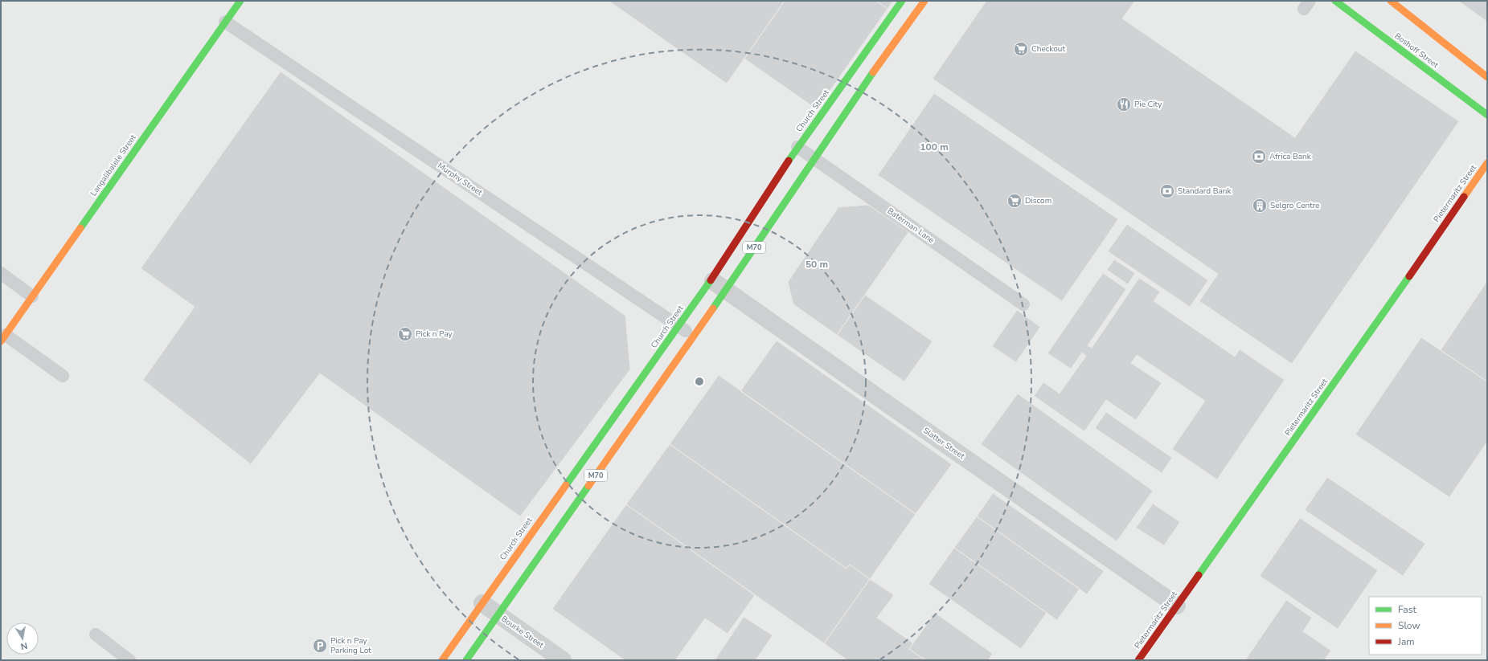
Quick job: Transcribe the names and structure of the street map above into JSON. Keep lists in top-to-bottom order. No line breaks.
{"streets":{"main road":["Boshoff Street","Church Street","Langalibalele Street","Pietermaritz Street","M70"],"street":["Slatter Street","Bourke Street"],"lane":["Murphy Street","Baterman Lane"]},"crossings":[["Church Street","Murphy Street"],["Church Street","Baterman Lane"],["Church Street","Slatter Street"],["Church Street","Bourke Street"],["Langalibalele Street","Murphy Street"],["Pietermaritz Street","Slatter Street"]],"places":{"supermarket":["Checkout","Discom","Pick n Pay"],"restaurant":["Pie City"],"bank":["Africa Bank","Standard Bank"],"building":["Selgro Centre"],"parking":["Pick n Pay Parking Lot"]},"legend":["Fast","Slow","Jam"],"north":"bottom","rings":["100 m","50 m"]}
